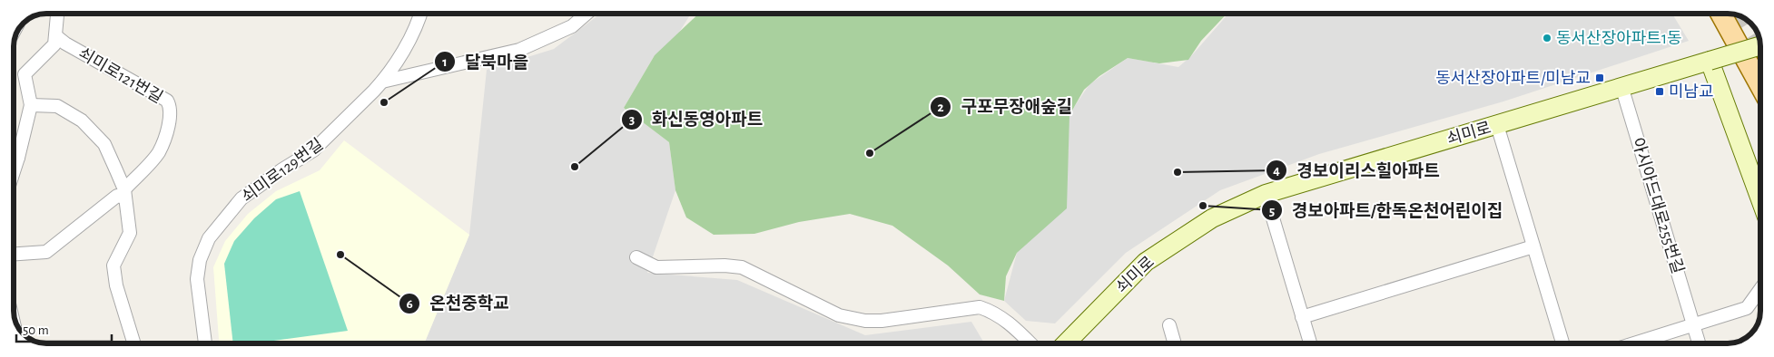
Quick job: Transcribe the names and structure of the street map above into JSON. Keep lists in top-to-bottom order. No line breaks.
{"streets":{"main road":["쇠미로"],"street":["쇠미로121번길","쇠미로129번길","아시아드대로255번길"]},"crossings":[["쇠미로","아시아드대로255번길"]],"places":{"other":["동서산장아파트1동","달북마을","구포무장애숲길","화신동영아파트","경보이리스힐아파트","경보아파트/한독온천어린이집","온천중학교"],"transit":["동서산장아파트/미남교","미남교"]},"scale_bar":"50 m"}
